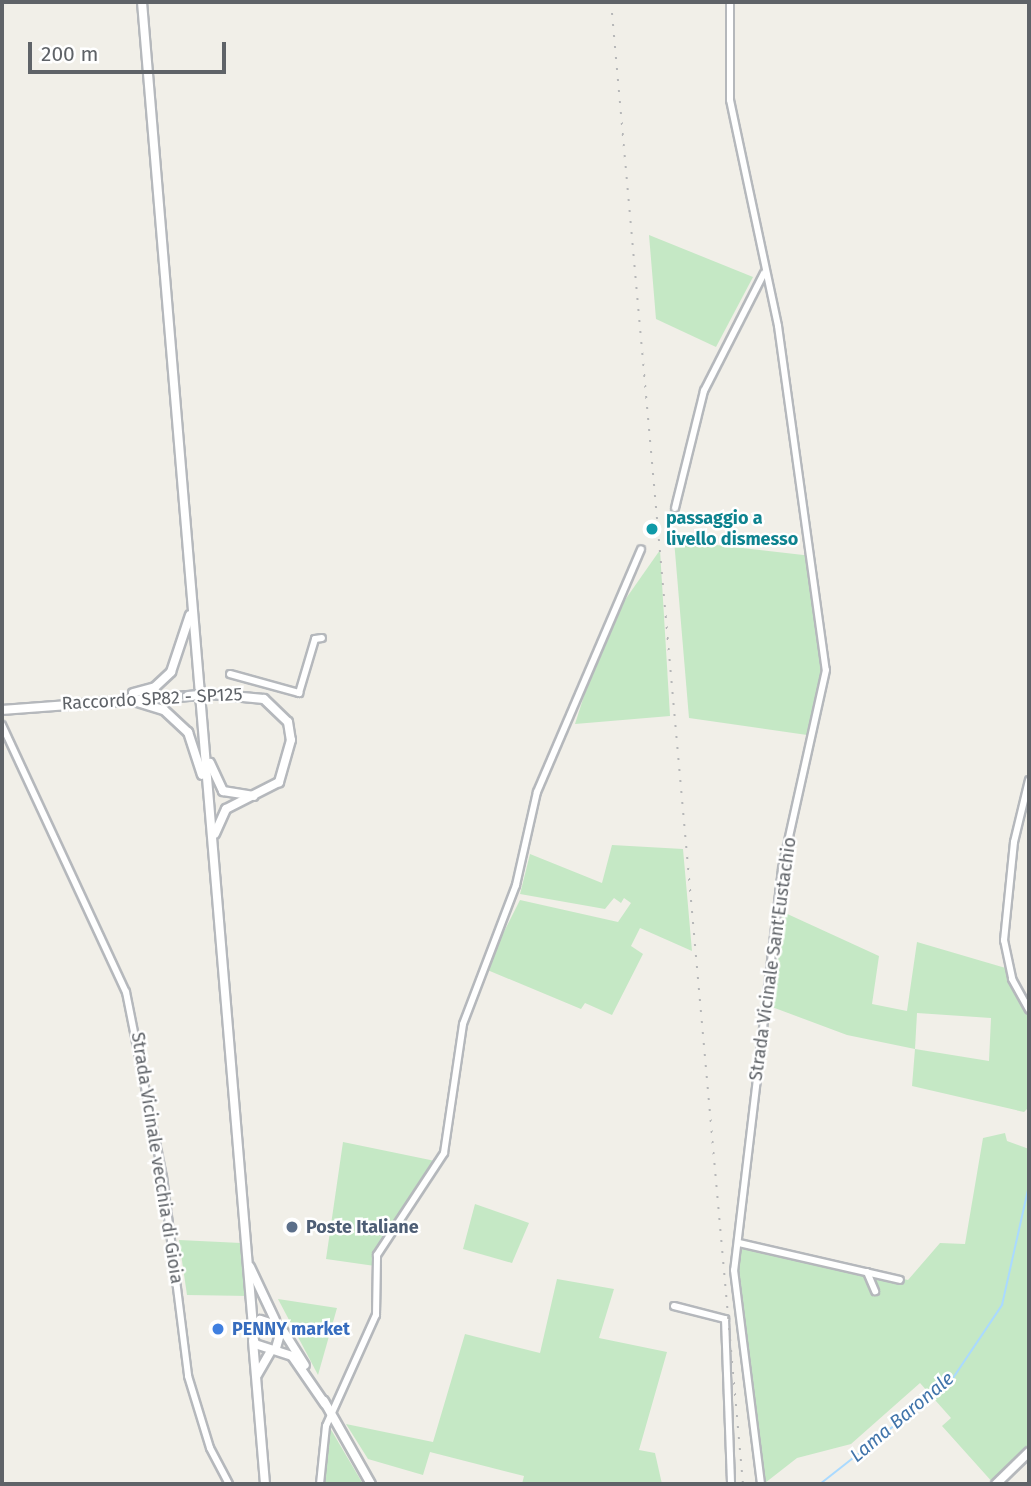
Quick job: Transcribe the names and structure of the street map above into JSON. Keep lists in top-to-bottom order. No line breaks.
{"streets":{"main road":["Raccordo SP82 - SP125"],"street":["Strada Vicinale Sant'Eustachio","Strada Vicinale vecchia di Gioia"]},"water":["Lama Baronale"],"places":["passaggio a livello dismesso","Poste Italiane","PENNY market"],"scale_bar":"200 m"}
